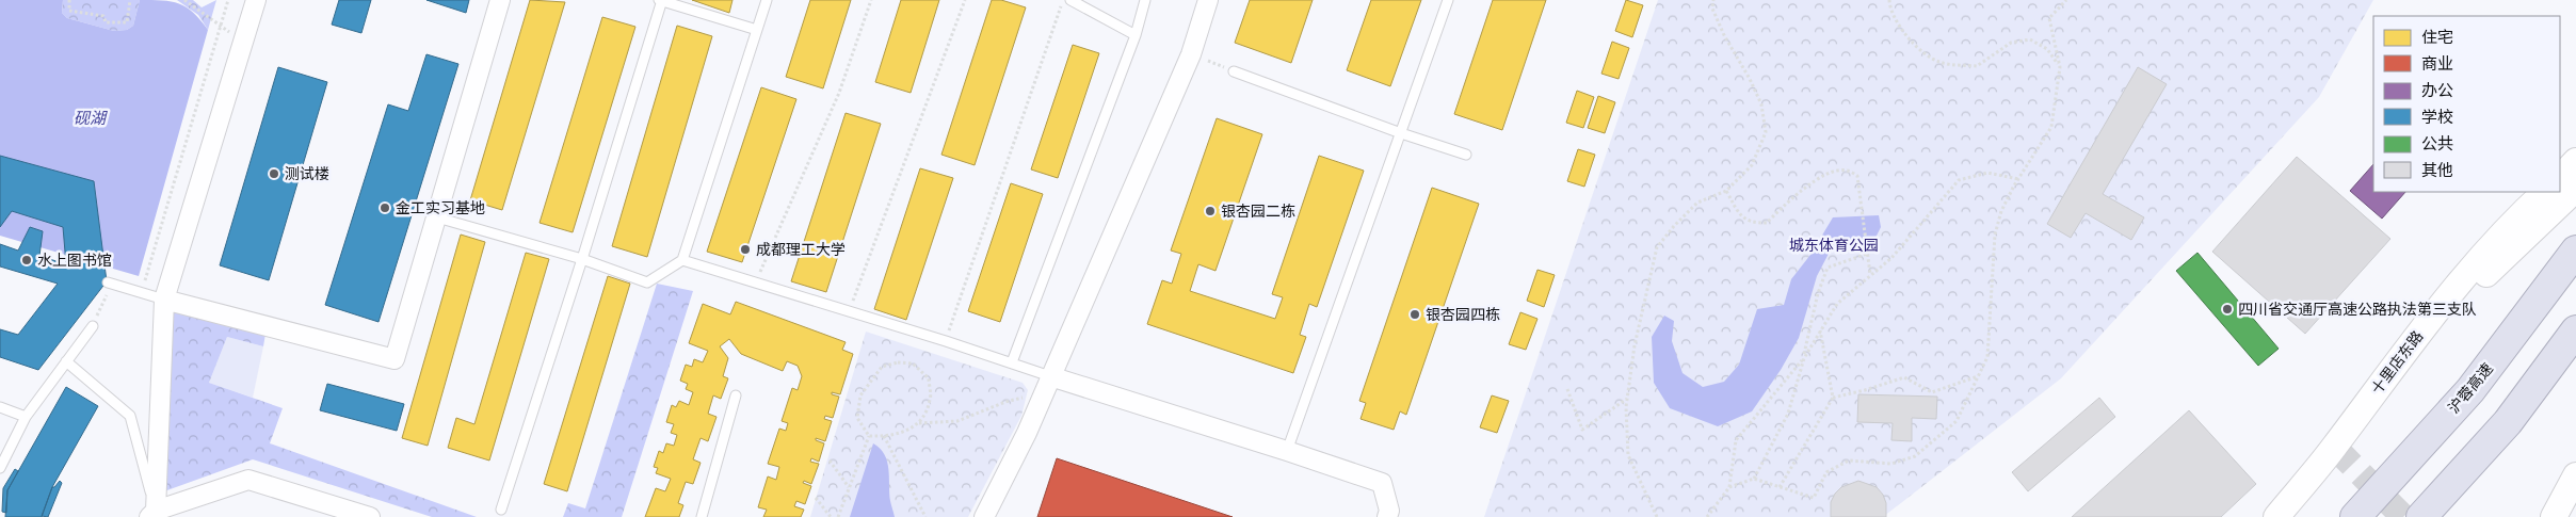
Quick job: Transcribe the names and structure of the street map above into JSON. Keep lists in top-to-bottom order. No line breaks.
{"streets":{"highway":["沪蓉高速"],"street":["十里店东路"]},"water":["砚湖"],"parks":["城东体育公园"],"places":["测试楼","金工实习基地","银杏园二栋","成都理工大学","水上图书馆","四川省交通厅高速公路执法第三支队","银杏园四栋"],"legend":["住宅","商业","办公","学校","公共","其他"]}
